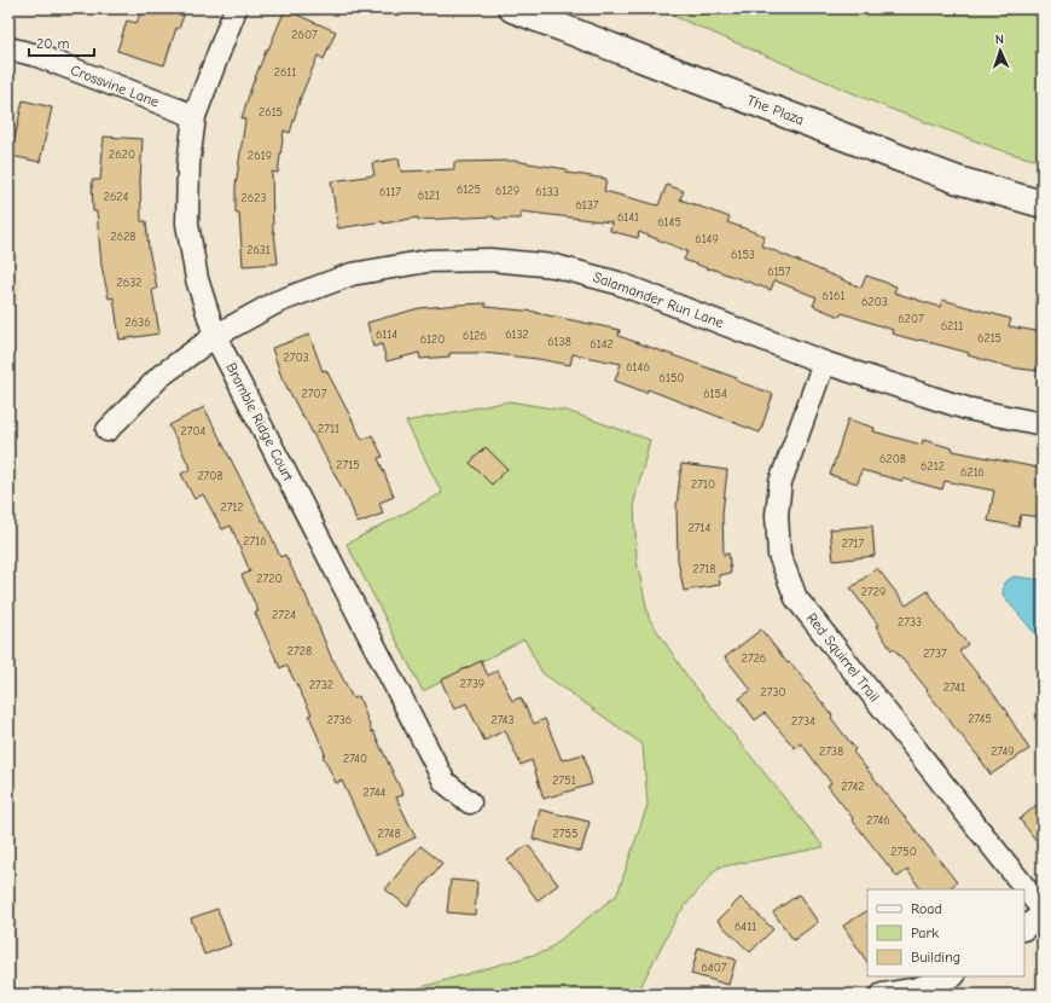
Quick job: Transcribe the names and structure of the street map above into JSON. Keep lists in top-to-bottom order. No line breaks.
{"streets":{"street":["Crossvine Lane","The Plaza","Salamander Run Lane","Bramble Ridge Court","Red Squirrel Trail"]},"crossings":[["Crossvine Lane","Bramble Ridge Court"],["Salamander Run Lane","Bramble Ridge Court"],["Salamander Run Lane","Red Squirrel Trail"]],"house_numbers":["2607","2611","2615","2620","2619","6125","6129","6117","6133","6121","2624","2623","6137","6141","6145","2628","6149","2631","6153","6157","2632","6161","6203","6207","2636","6211","6114","6132","6126","6215","6120","6138","6142","2703","6146","6150","2707","6154","2711","2704","6208","2715","6212","6216","2708","2710","2712","2714","2716","2717","2718","2720","2729","2724","2733","2728","2737","2726","2739","2732","2741","2730","2745","2736","2743","2734","2738","2749","2740","2751","2742","2744","2746","2748","2755","2750","6411","6407"],"legend":["Road","Park","Building"],"scale_bar":"20 m","north":"top"}
